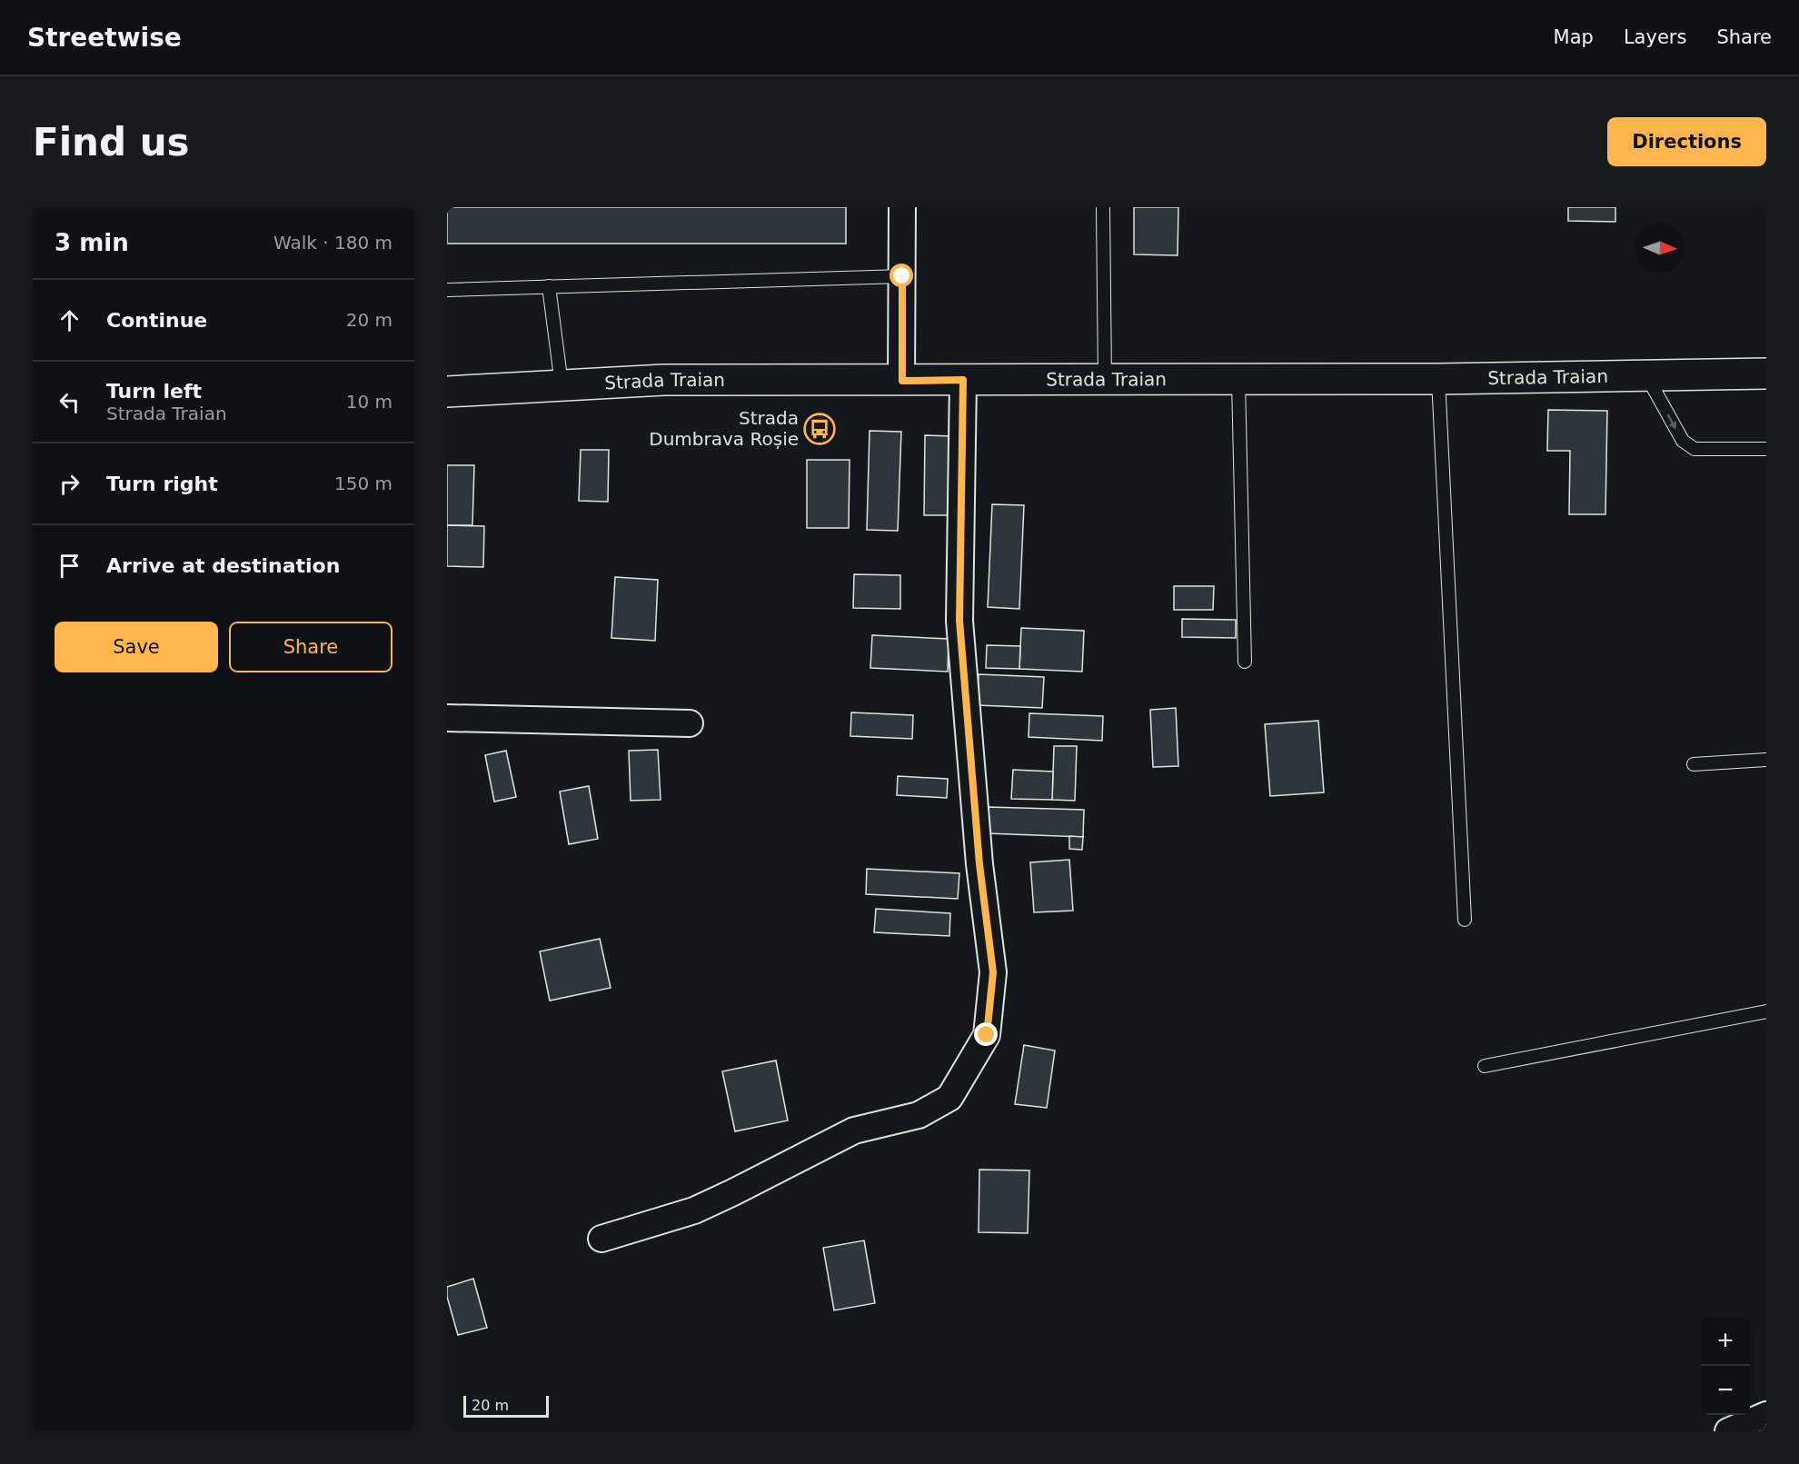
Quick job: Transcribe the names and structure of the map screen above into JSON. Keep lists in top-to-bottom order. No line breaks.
{"streets":{"main road":["Strada Traian"]},"places":{"bus stop":["Strada Dumbrava Roșie"]},"scale_bar":"20 m","north":"right","page":{"header":"Streetwise","nav":["Map","Layers","Share"],"buttons":["Directions",["Save","Share"]],"title":"Find us","heading":["3 min","Walk · 180 m"],"list":[["Continue","20 m"],["Turn left","Strada Traian","10 m"],["Turn right","150 m"],"Arrive at destination"],"map_buttons":["+","−"],"scale":"20 m"}}
